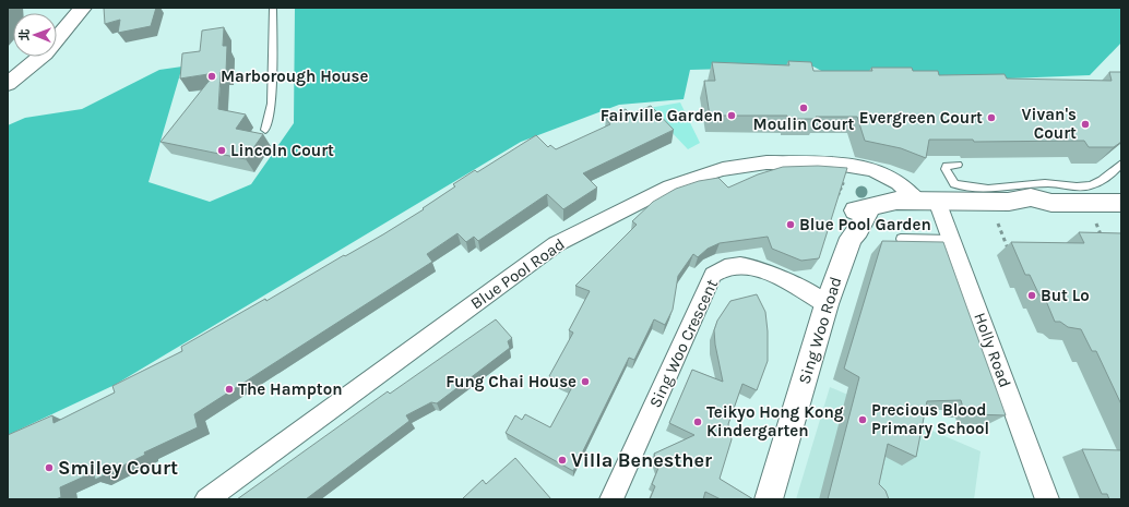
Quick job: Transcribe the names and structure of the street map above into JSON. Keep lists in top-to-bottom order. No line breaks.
{"streets":{"street":["Blue Pool Road","Sing Woo Road","Sing Woo Crescent","Holly Road"]},"crossings":[["Blue Pool Road","Sing Woo Road"],["Blue Pool Road","Holly Road"],["Sing Woo Road","Sing Woo Crescent"],["Sing Woo Road","Holly Road"]],"places":["Marborough House","Moulin Court","Fairville Garden","Evergreen Court","Vivan's Court","Lincoln Court","Blue Pool Garden","But Lo","Fung Chai House","The Hampton","Precious Blood Primary School","Teikyo Hong Kong Kindergarten","Villa Benesther","Smiley Court"],"north":"left"}
